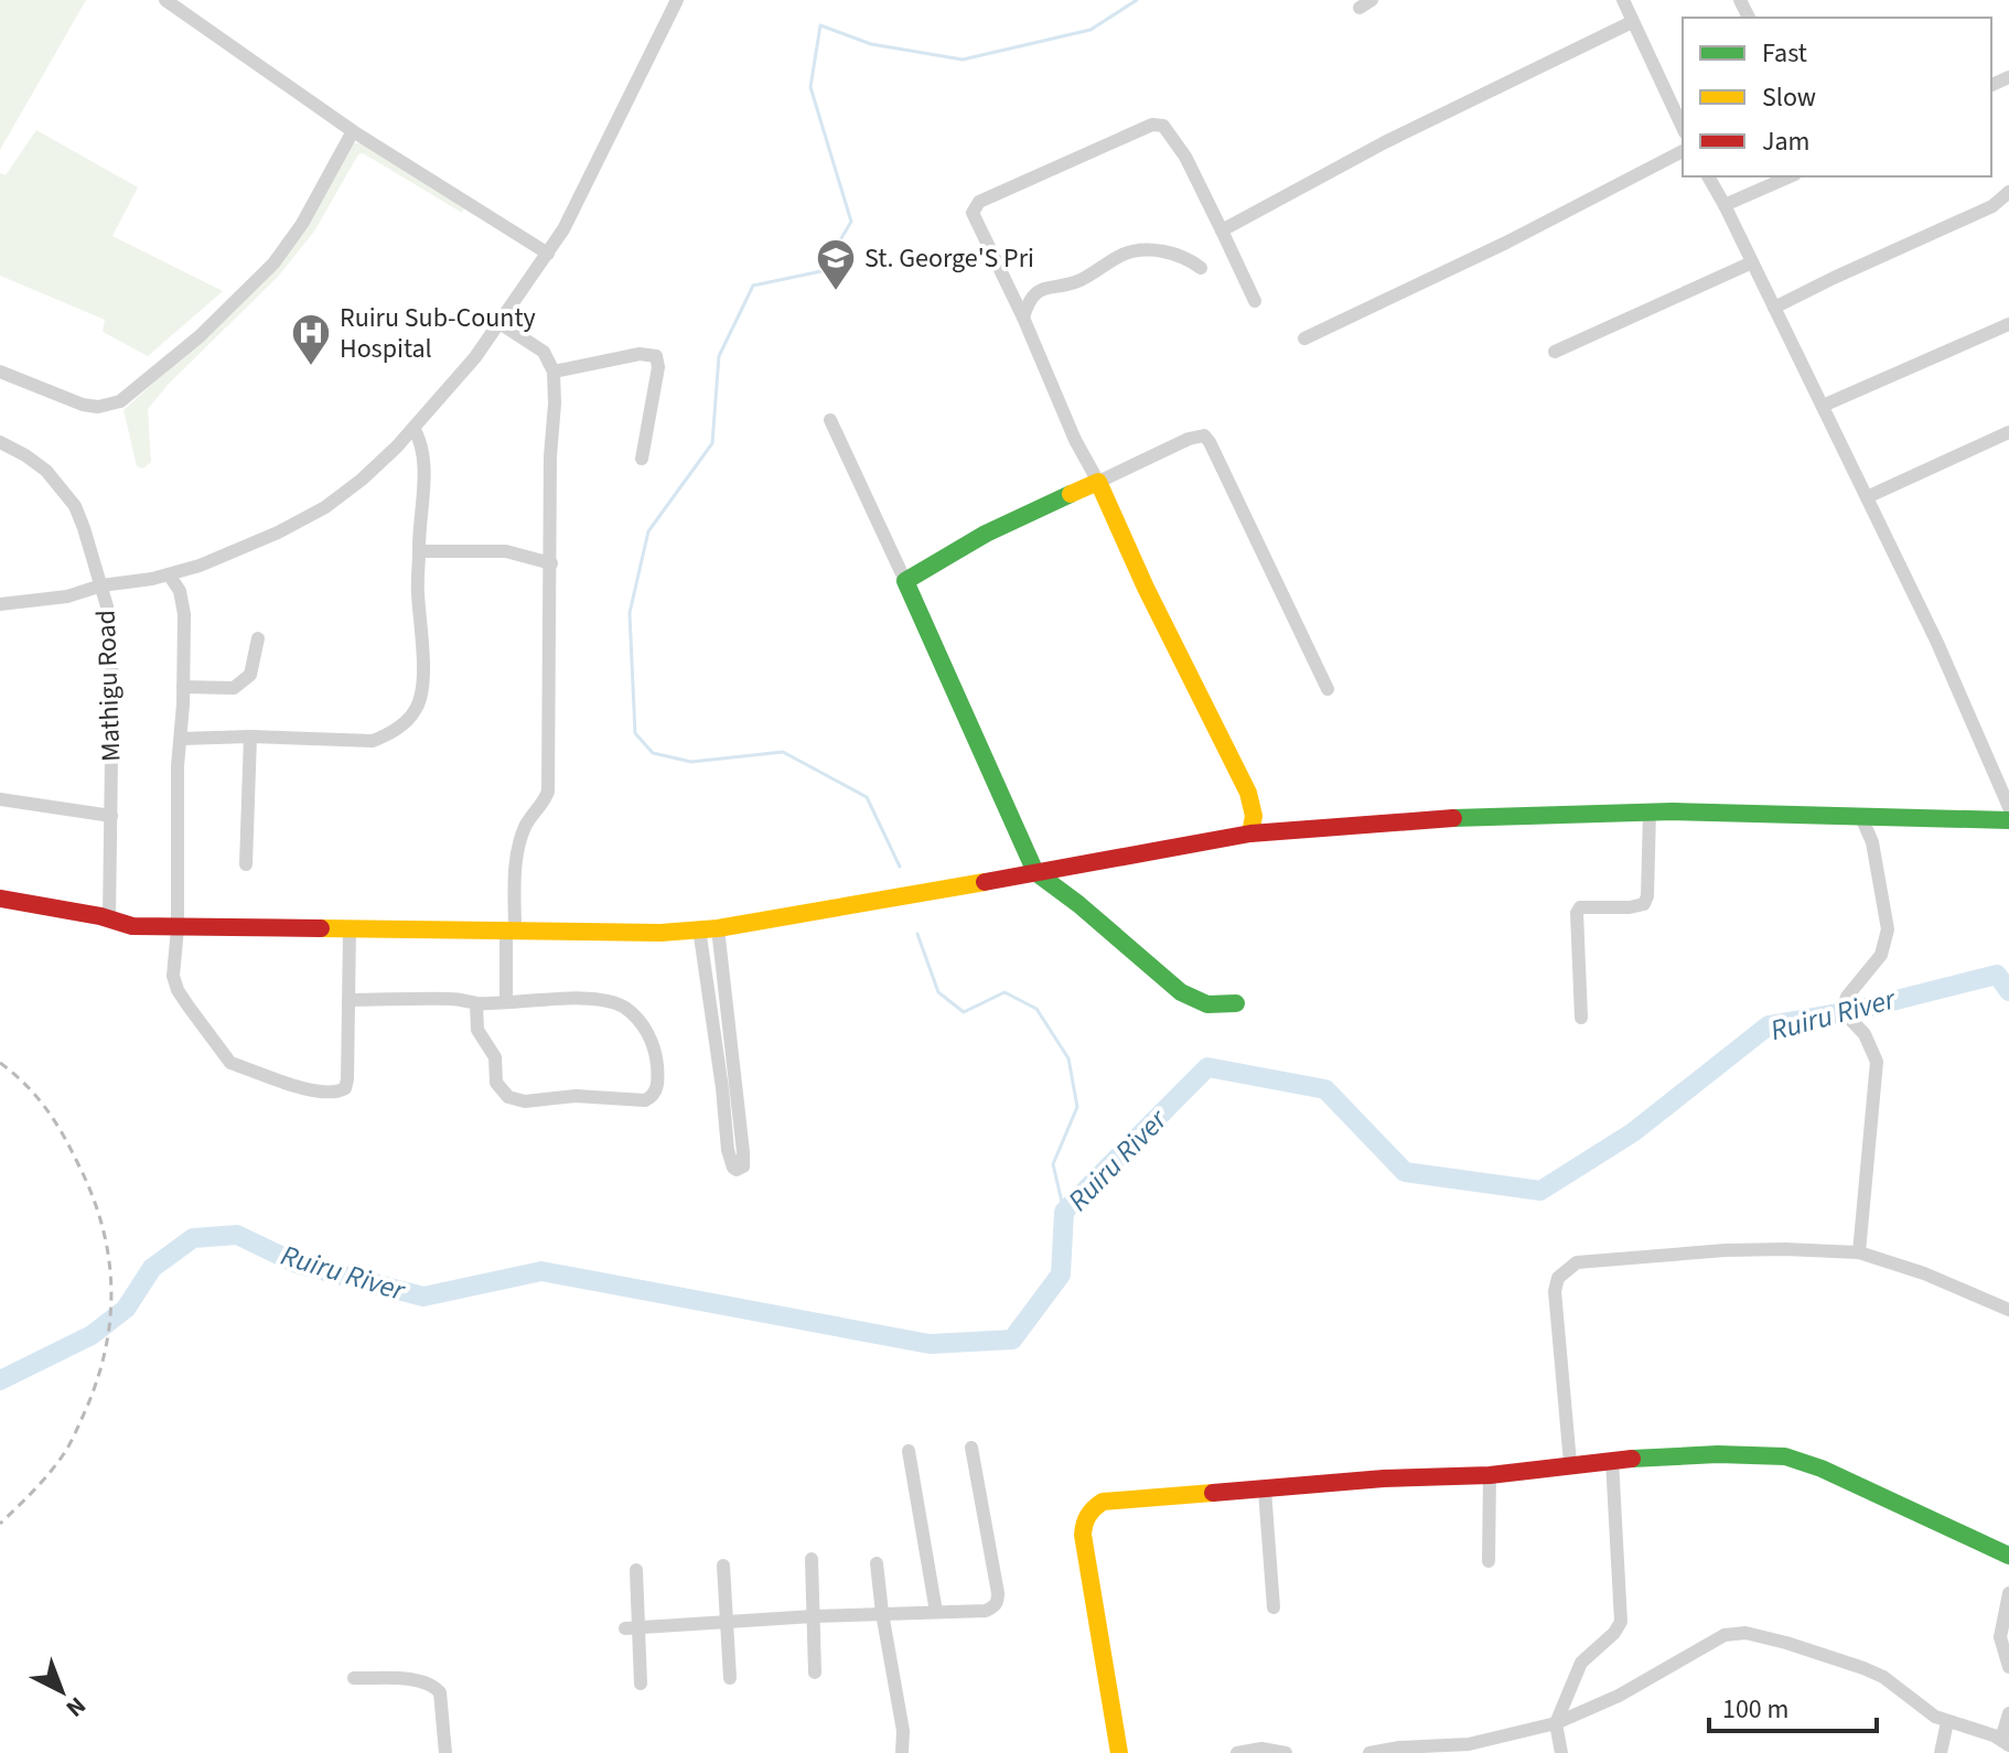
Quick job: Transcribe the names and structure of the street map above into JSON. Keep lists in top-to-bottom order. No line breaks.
{"streets":{"street":["Mathigu Road"]},"water":["Ruiru River"],"places":{"school or university":["St. George'S Pri"],"hospital":["Ruiru Sub-County Hospital"]},"legend":["Fast","Slow","Jam"],"scale_bar":"100 m","north":"bottom right"}
